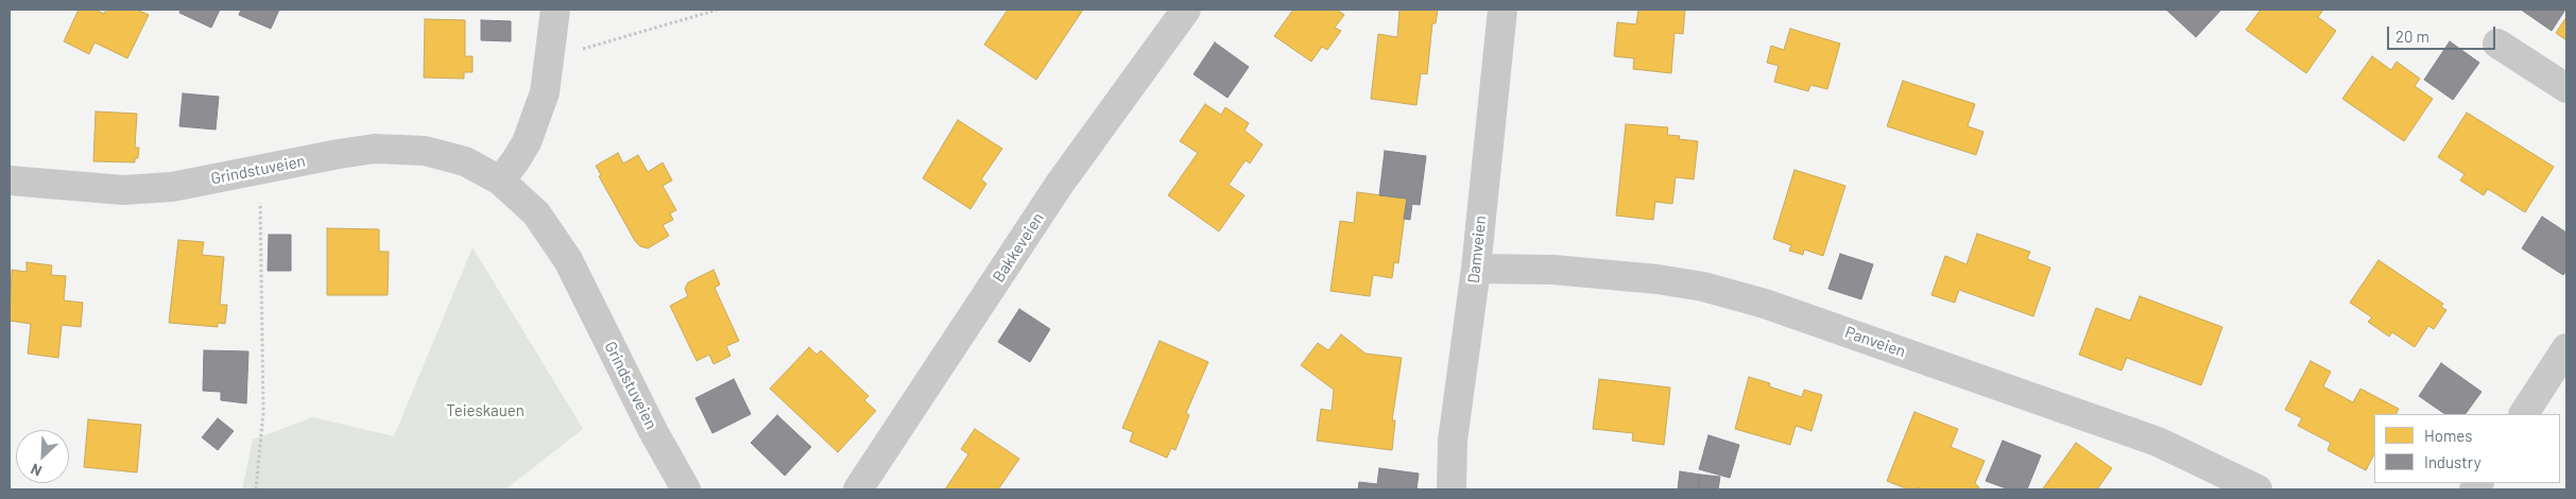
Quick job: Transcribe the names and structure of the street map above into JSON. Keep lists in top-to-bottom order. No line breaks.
{"streets":{"street":["Grindstuveien","Bakkeveien","Damveien","Panveien"]},"crossings":[["Damveien","Panveien"]],"parks":["Teieskauen"],"legend":["Homes","Industry"],"scale_bar":"20 m","north":"bottom left"}
